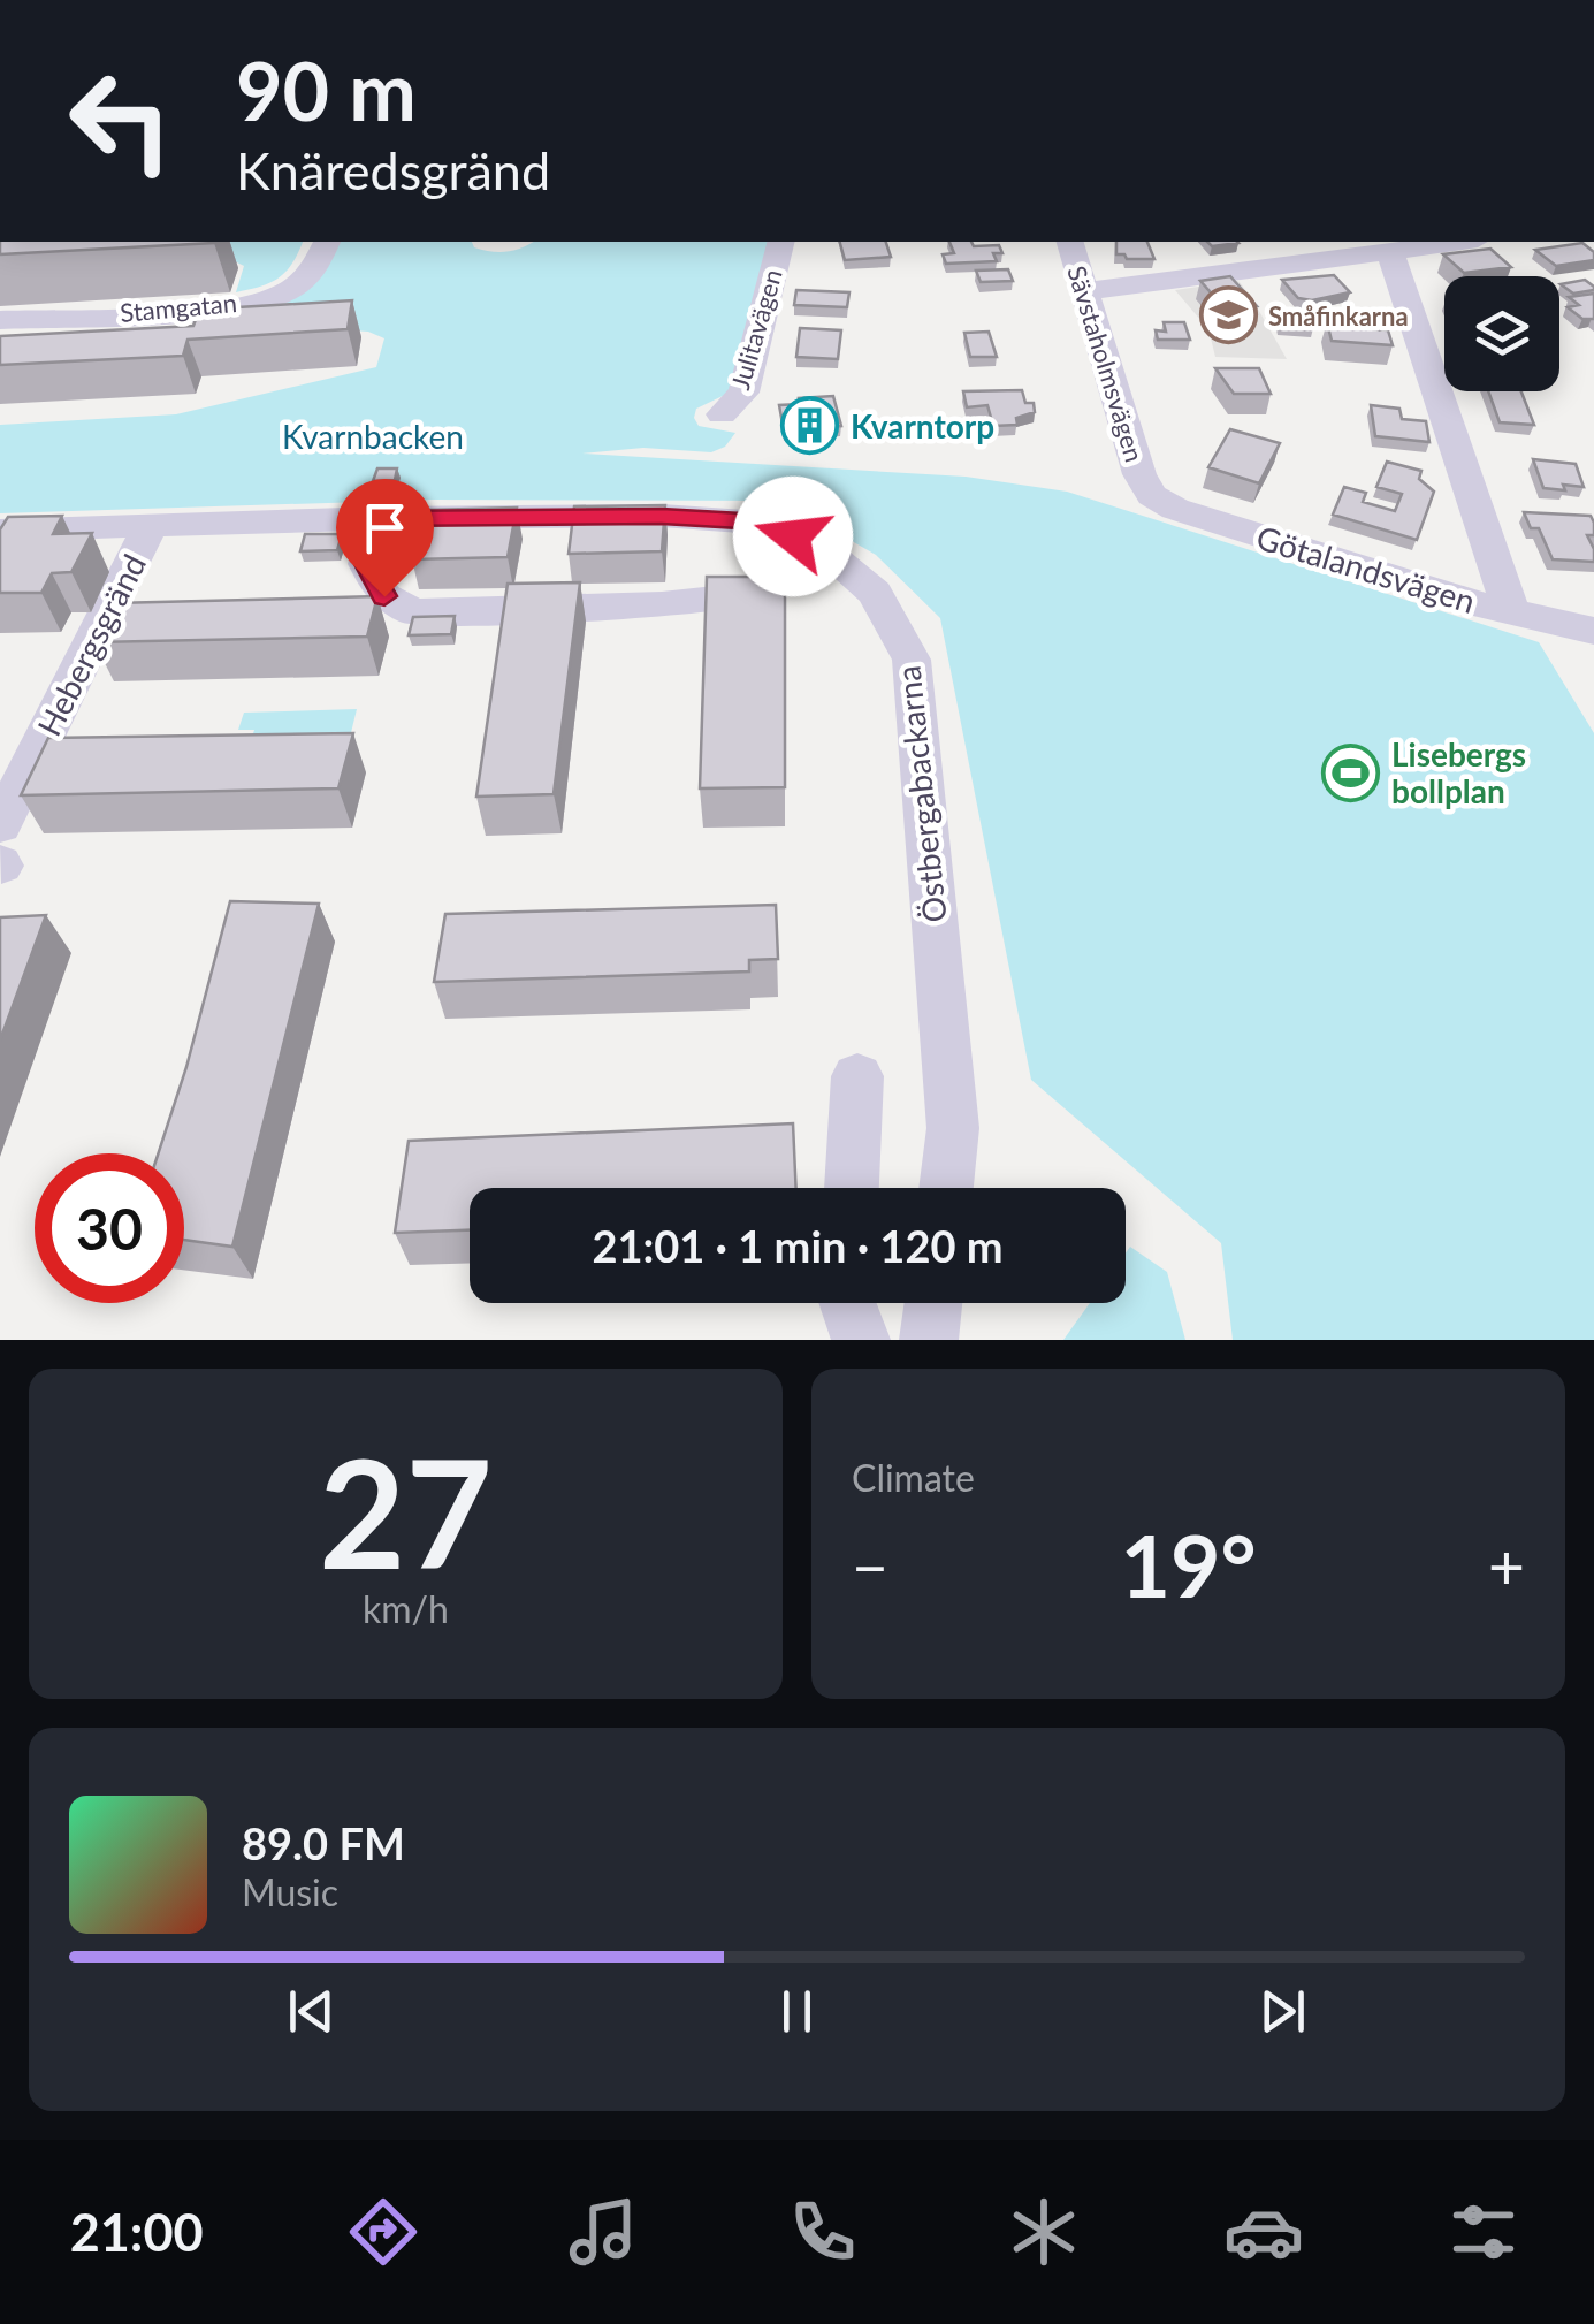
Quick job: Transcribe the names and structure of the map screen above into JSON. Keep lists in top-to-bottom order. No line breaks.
{"streets":{"street":["Stamgatan","Julitavägen","Sävstaholmsvägen","Götalandsvägen","Hebergsgränd","Östbergabackarna"]},"crossings":[["Sävstaholmsvägen","Götalandsvägen"],["Hebergsgränd","Östbergabackarna"]],"parks":["Kvarnbacken"],"places":{"school or university":["Småfinkarna"],"building":["Kvarntorp"],"sports":["Lisebergs bollplan"]},"page":{"turn":["90 m","Knäredsgränd"],"limit":"30","trip":"21:01 · 1 min · 120 m","tile":[["27","km/h"],"Climate"],"heat":["−","19°","+"],"song":["89.0 FM","Music"],"tabs":"21:00"}}
